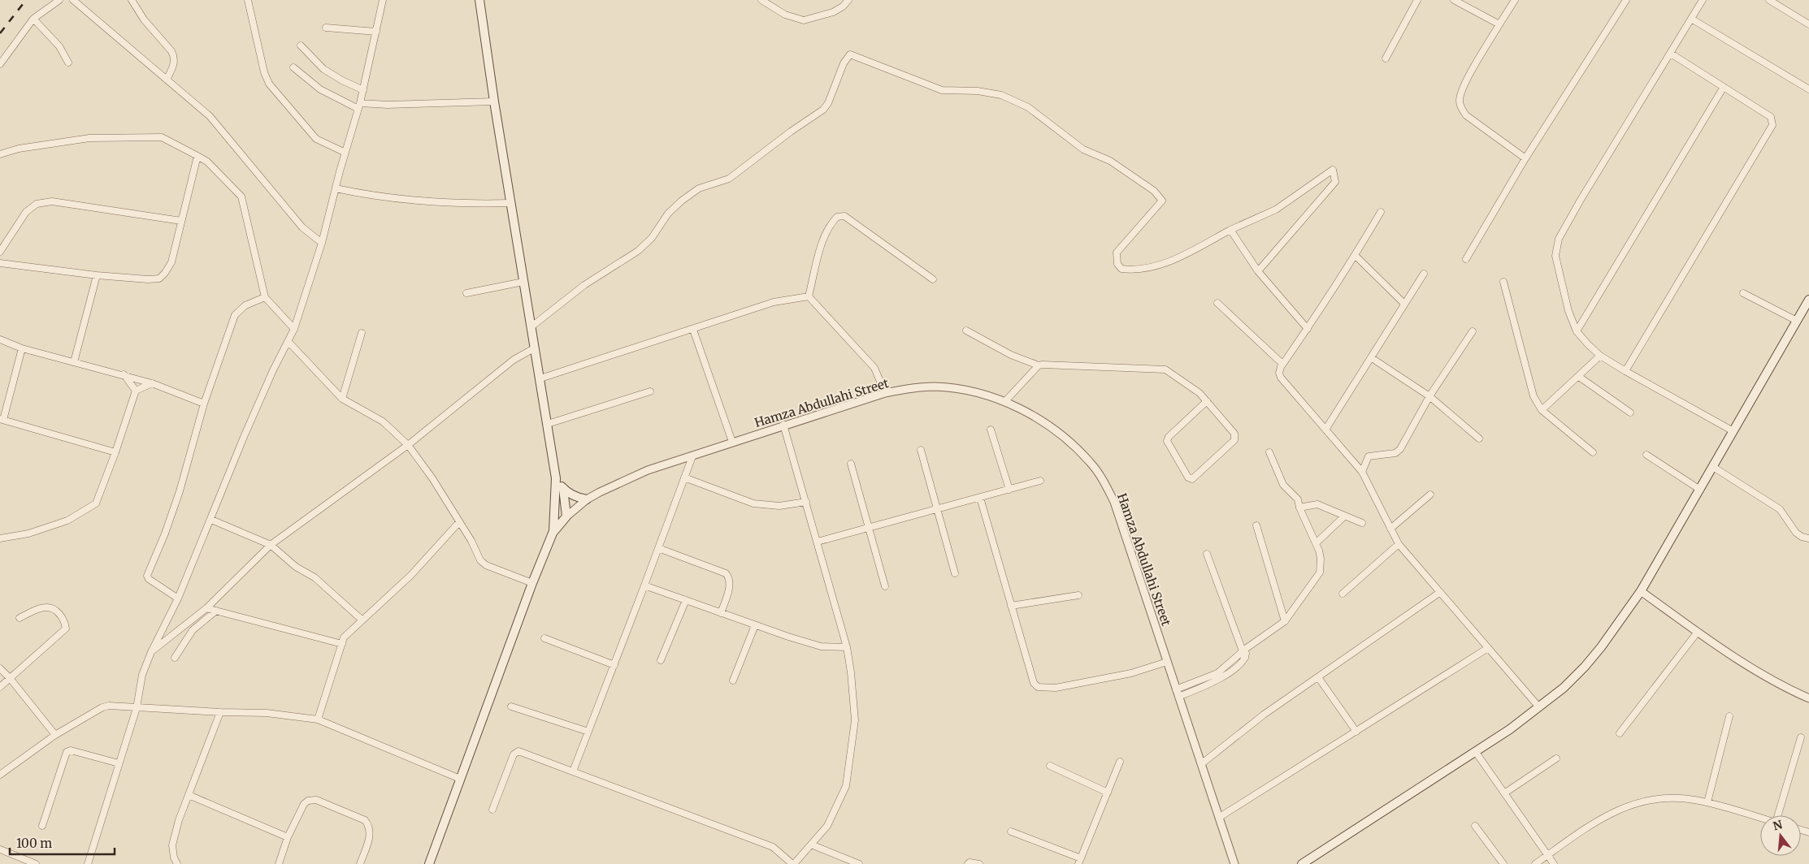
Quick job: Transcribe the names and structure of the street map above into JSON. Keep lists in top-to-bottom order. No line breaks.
{"streets":{"street":["Hamza Abdullahi Street"]},"scale_bar":"100 m","north":"top"}
